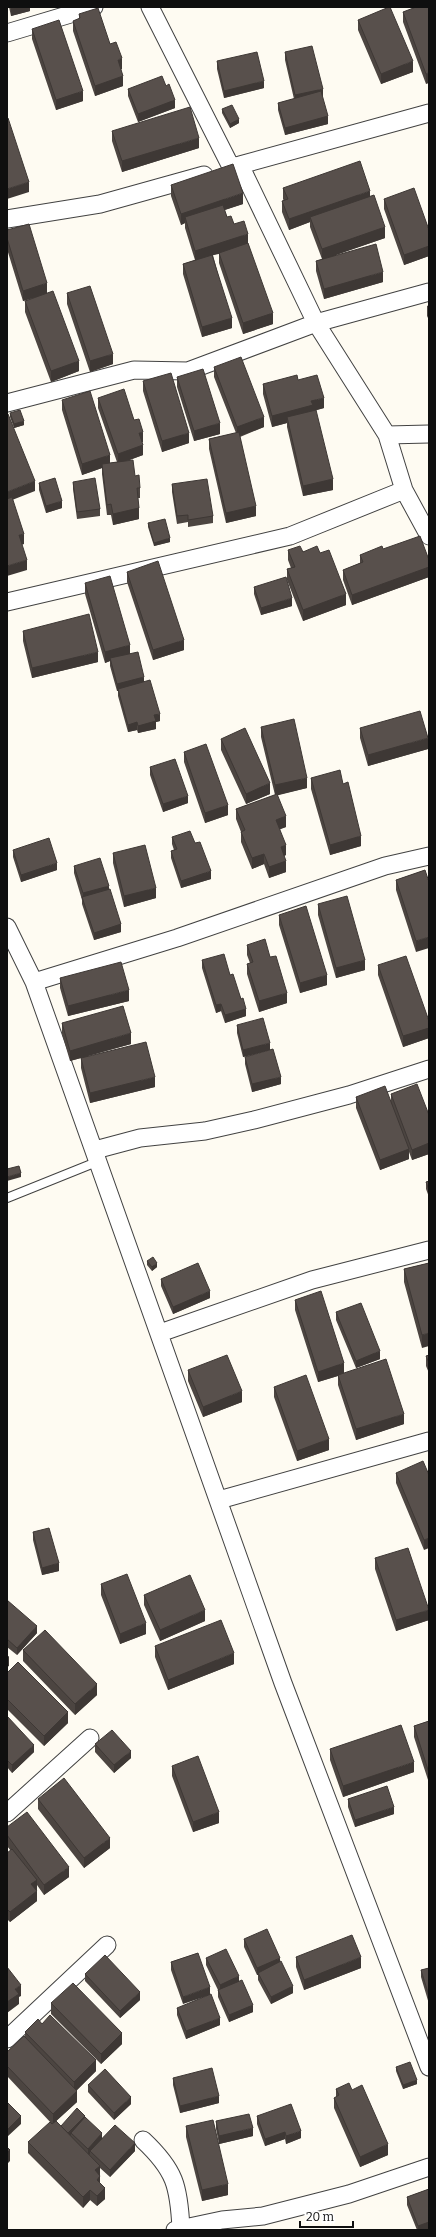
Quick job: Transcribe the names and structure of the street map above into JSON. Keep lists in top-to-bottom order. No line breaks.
{"scale_bar":"20 m"}
